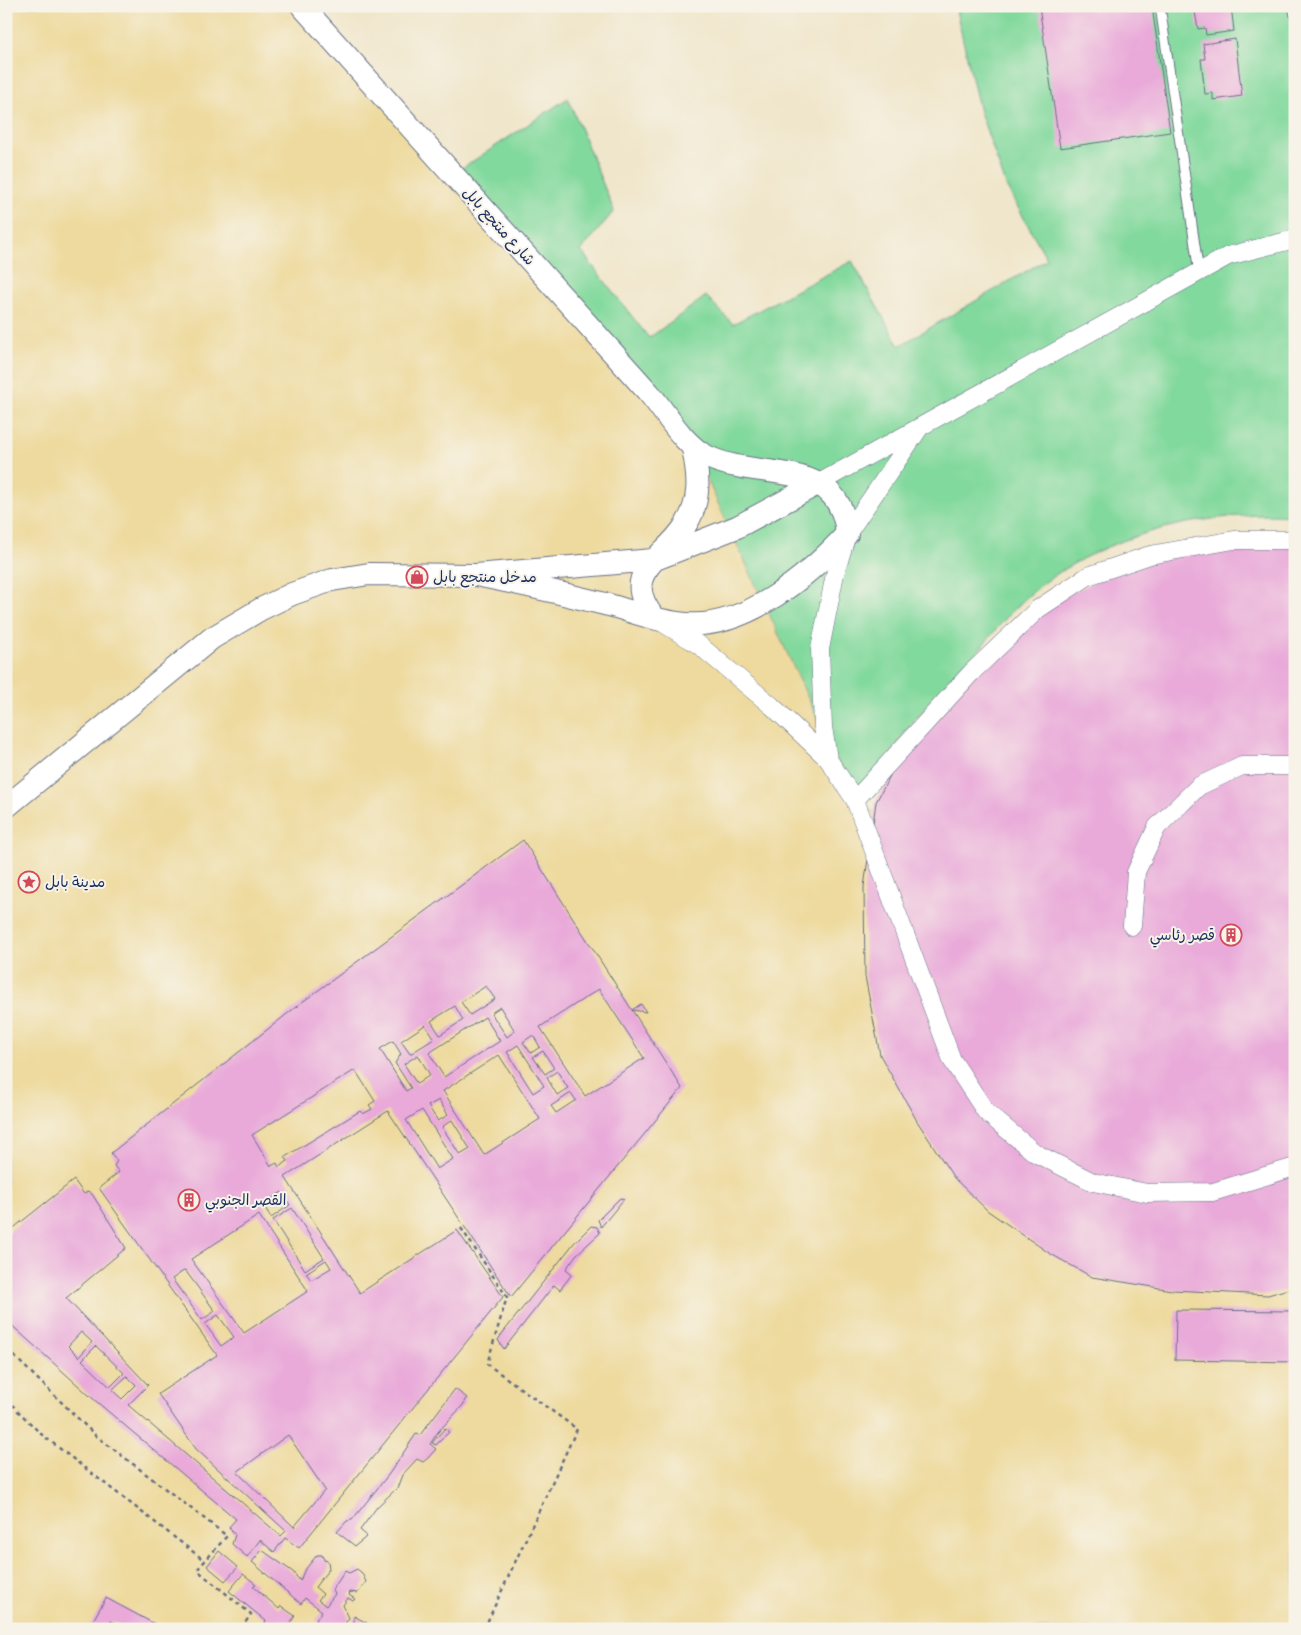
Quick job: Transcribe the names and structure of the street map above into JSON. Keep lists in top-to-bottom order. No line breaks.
{"streets":{"street":["شارع منتجع بابل"]},"places":{"shop":["مدخل منتجع بابل"],"place":["مدينة بابل"],"building":["قصر رئاسي","القصر الجنوبي"]}}
